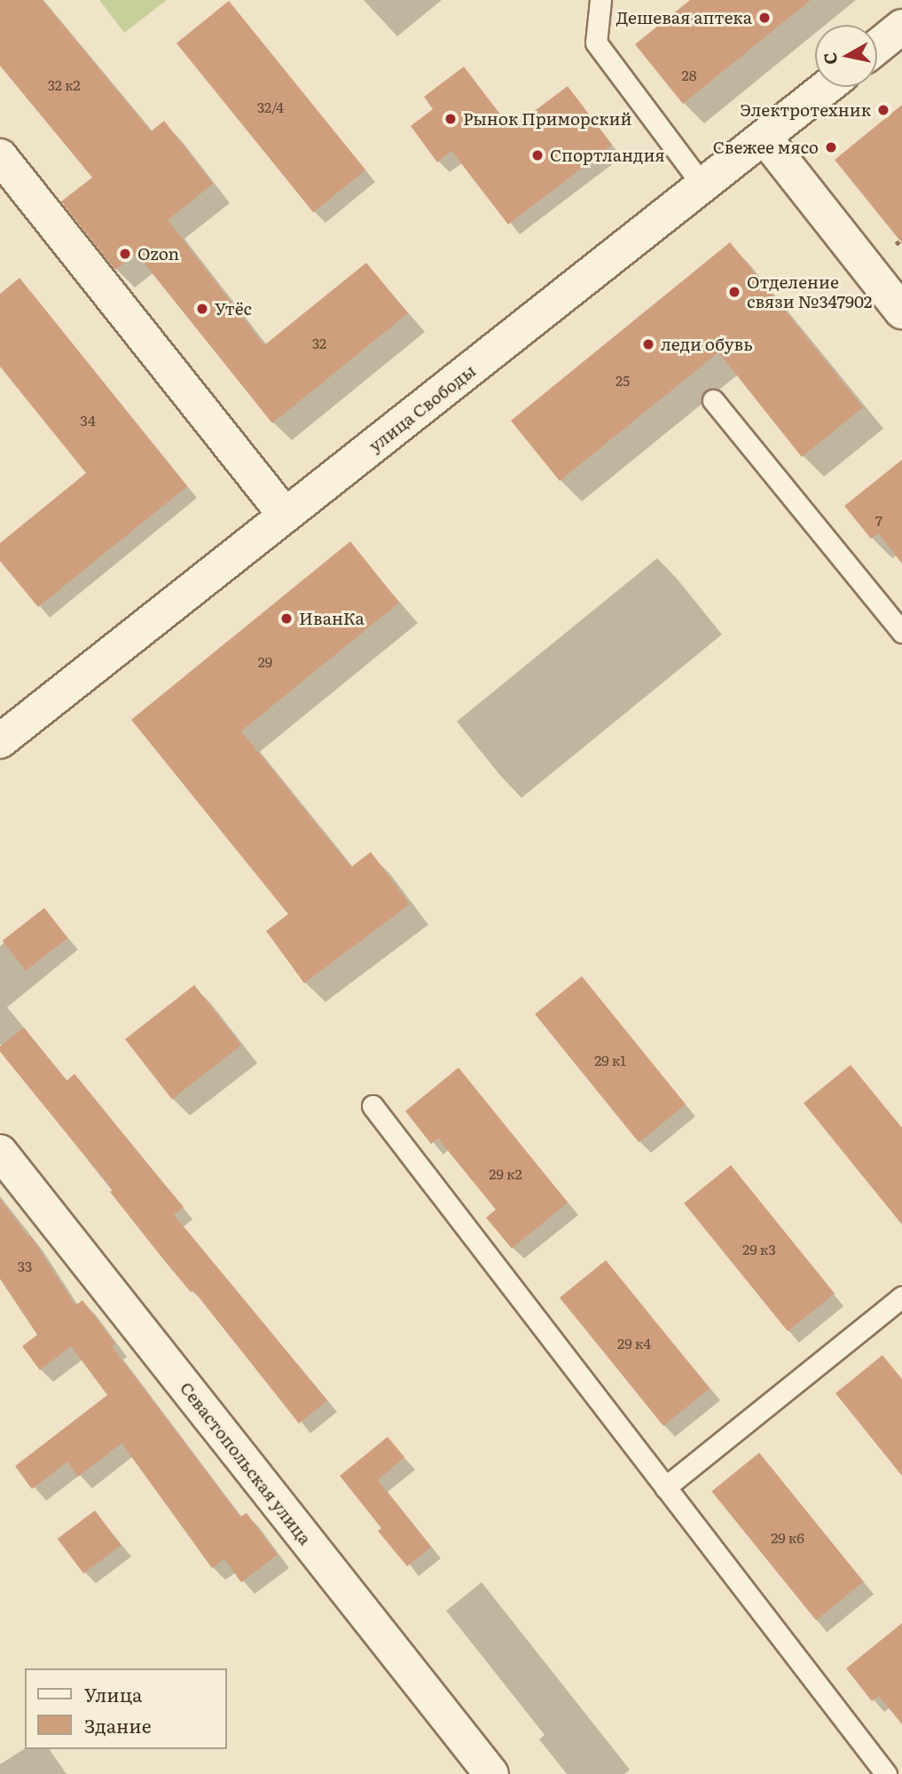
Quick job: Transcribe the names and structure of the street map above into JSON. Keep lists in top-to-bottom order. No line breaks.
{"streets":{"street":["улица Свободы","Севастопольская улица"]},"places":["Дешевая аптека","Электротехник","Рынок Приморский","Свежее мясо","Спортландия","Ozon","Отделение связи №347902","Утёс","леди обувь","ИванКа"],"house_numbers":["28","32 к2","32/4","32","25","34","7","29","29 к1","29 к2","29 к3","33","29 к4","29 к6"],"legend":["Улица","Здание"],"north":"left"}
